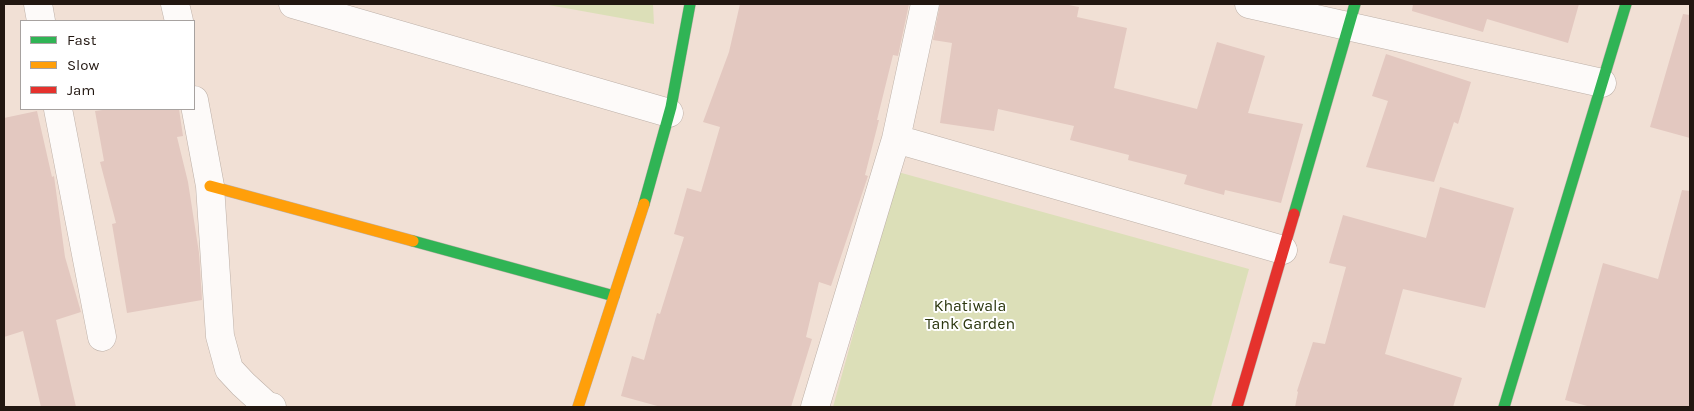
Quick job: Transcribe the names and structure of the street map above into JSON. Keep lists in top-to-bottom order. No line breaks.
{"parks":["Khatiwala Tank Garden"],"legend":["Fast","Slow","Jam"]}
